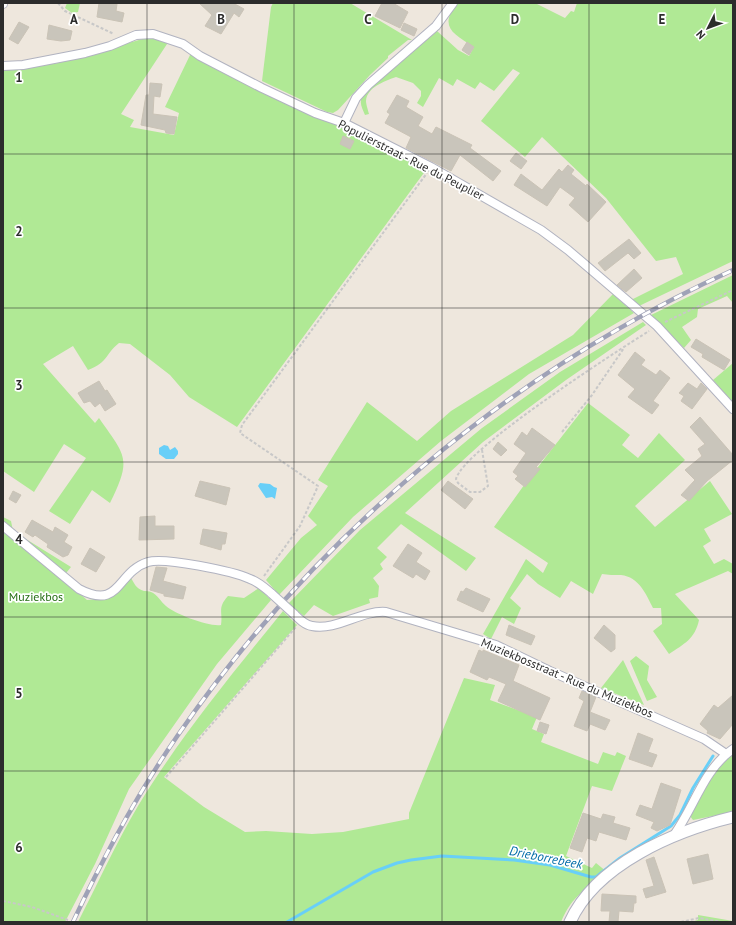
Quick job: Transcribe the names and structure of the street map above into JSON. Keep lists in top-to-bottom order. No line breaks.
{"streets":{"street":["Populierstraat - Rue du Peuplier","Muziekbosstraat - Rue du Muziekbos"]},"water":["Drieborrebeek"],"parks":["Muziekbos"],"north":"bottom left","grid":{"columns":["A","B","C","D","E"],"rows":["1","2","3","4","5","6"]}}
